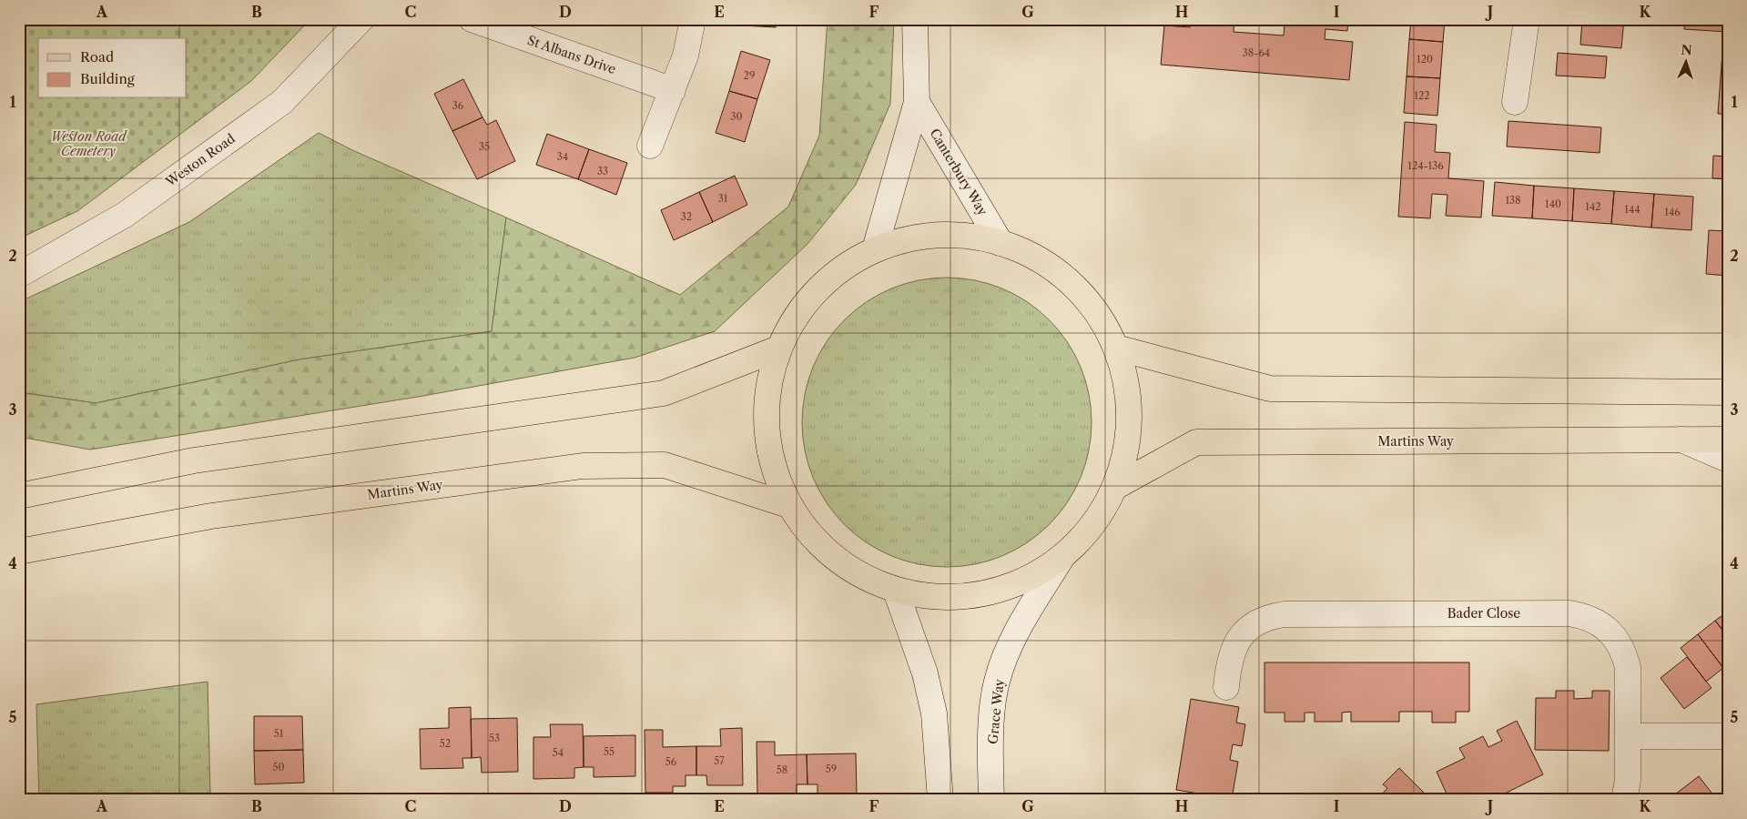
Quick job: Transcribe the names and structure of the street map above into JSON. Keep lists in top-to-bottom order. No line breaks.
{"streets":{"main road":["Martins Way"],"street":["St Albans Drive","Weston Road","Canterbury Way","Bader Close","Grace Way"]},"parks":["Weston Road Cemetery"],"house_numbers":["38-64","120","29","122","36","30","35","34","124-136","33","31","138","140","142","144","146","32","51","53","52","55","54","57","56","50","59","58"],"legend":["Road","Building"],"north":"top","grid":{"columns":["A","B","C","D","E","F","G","H","I","J","K"],"rows":["1","2","3","4","5"]}}
